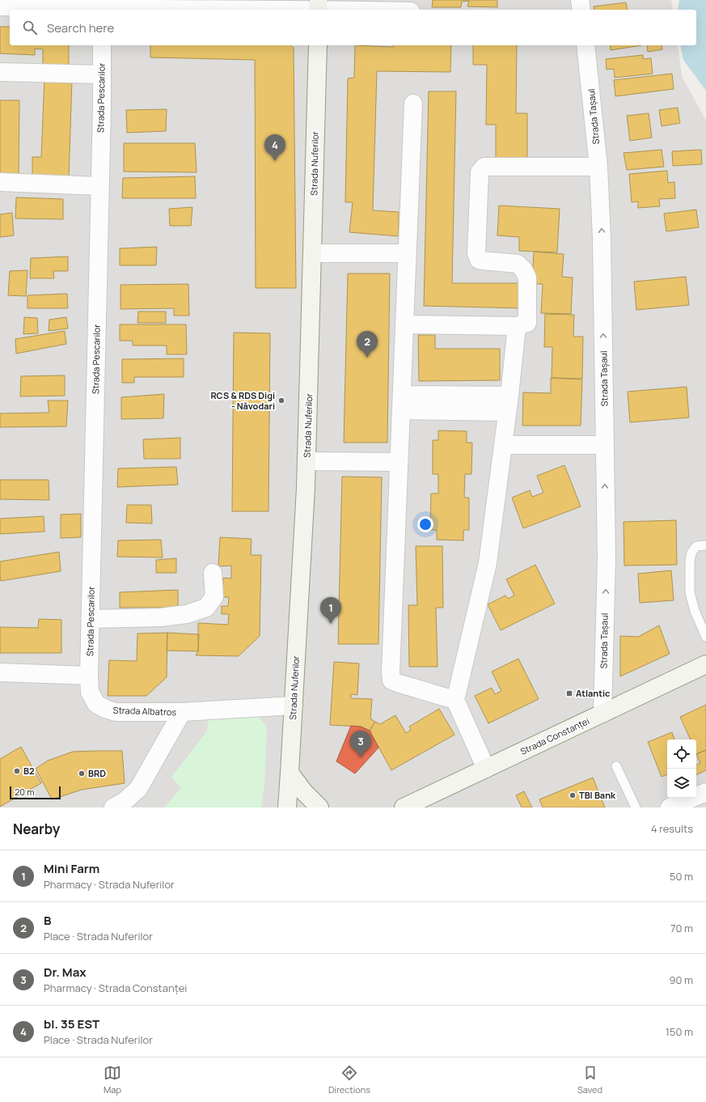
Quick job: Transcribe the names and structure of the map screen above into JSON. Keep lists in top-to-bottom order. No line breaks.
{"streets":{"street":["Strada Pescarilor","Strada Tașaul","Strada Nuferilor","Strada Albatros","Strada Constanței"]},"crossings":[["Strada Pescarilor","Strada Albatros"],["Strada Tașaul","Strada Constanței"],["Strada Nuferilor","Strada Albatros"]],"places":{"other":["RCS & RDS Digi - Năvodari","B2","BRD","TBI Bank"],"transit":["Atlantic"]},"scale_bar":"20 m","page":{"search":"Search here","pins":["4","2","1","3"],"scale":"20 m","heading":["Nearby","4 results"],"list":[{"mark":"1","name":"Mini Farm","note":"Pharmacy · Strada Nuferilor","value":"50 m"},{"mark":"2","name":"B","note":"Place · Strada Nuferilor","value":"70 m"},{"mark":"3","name":"Dr. Max","note":"Pharmacy · Strada Constanței","value":"90 m"},{"mark":"4","name":"bl. 35 EST","note":"Place · Strada Nuferilor","value":"150 m"}],"nav":["Map","Directions","Saved"]}}
